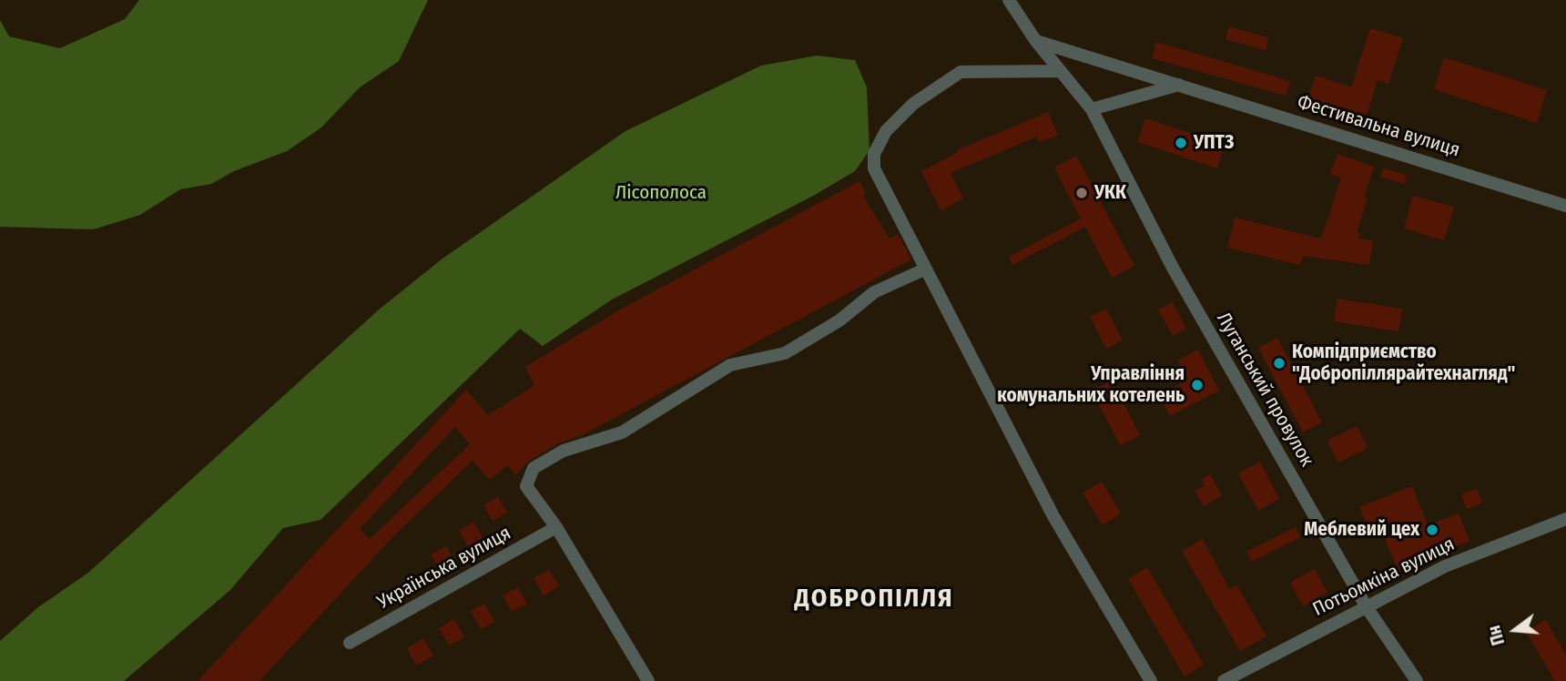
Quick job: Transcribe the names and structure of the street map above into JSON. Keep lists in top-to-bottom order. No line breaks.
{"streets":{"street":["Фестивальна вулиця","Луганський провулок","Українська вулиця","Потьомкіна вулиця"]},"crossings":[["Луганський провулок","Потьомкіна вулиця"]],"districts":["ДОБРОПІЛЛЯ"],"parks":["Лісополоса"],"places":["УПТЗ","УКК","Компідприємство \"Добропіллярайтехнагляд\"","Управління комунальних котелень","Меблевий цех"],"north":"left"}
